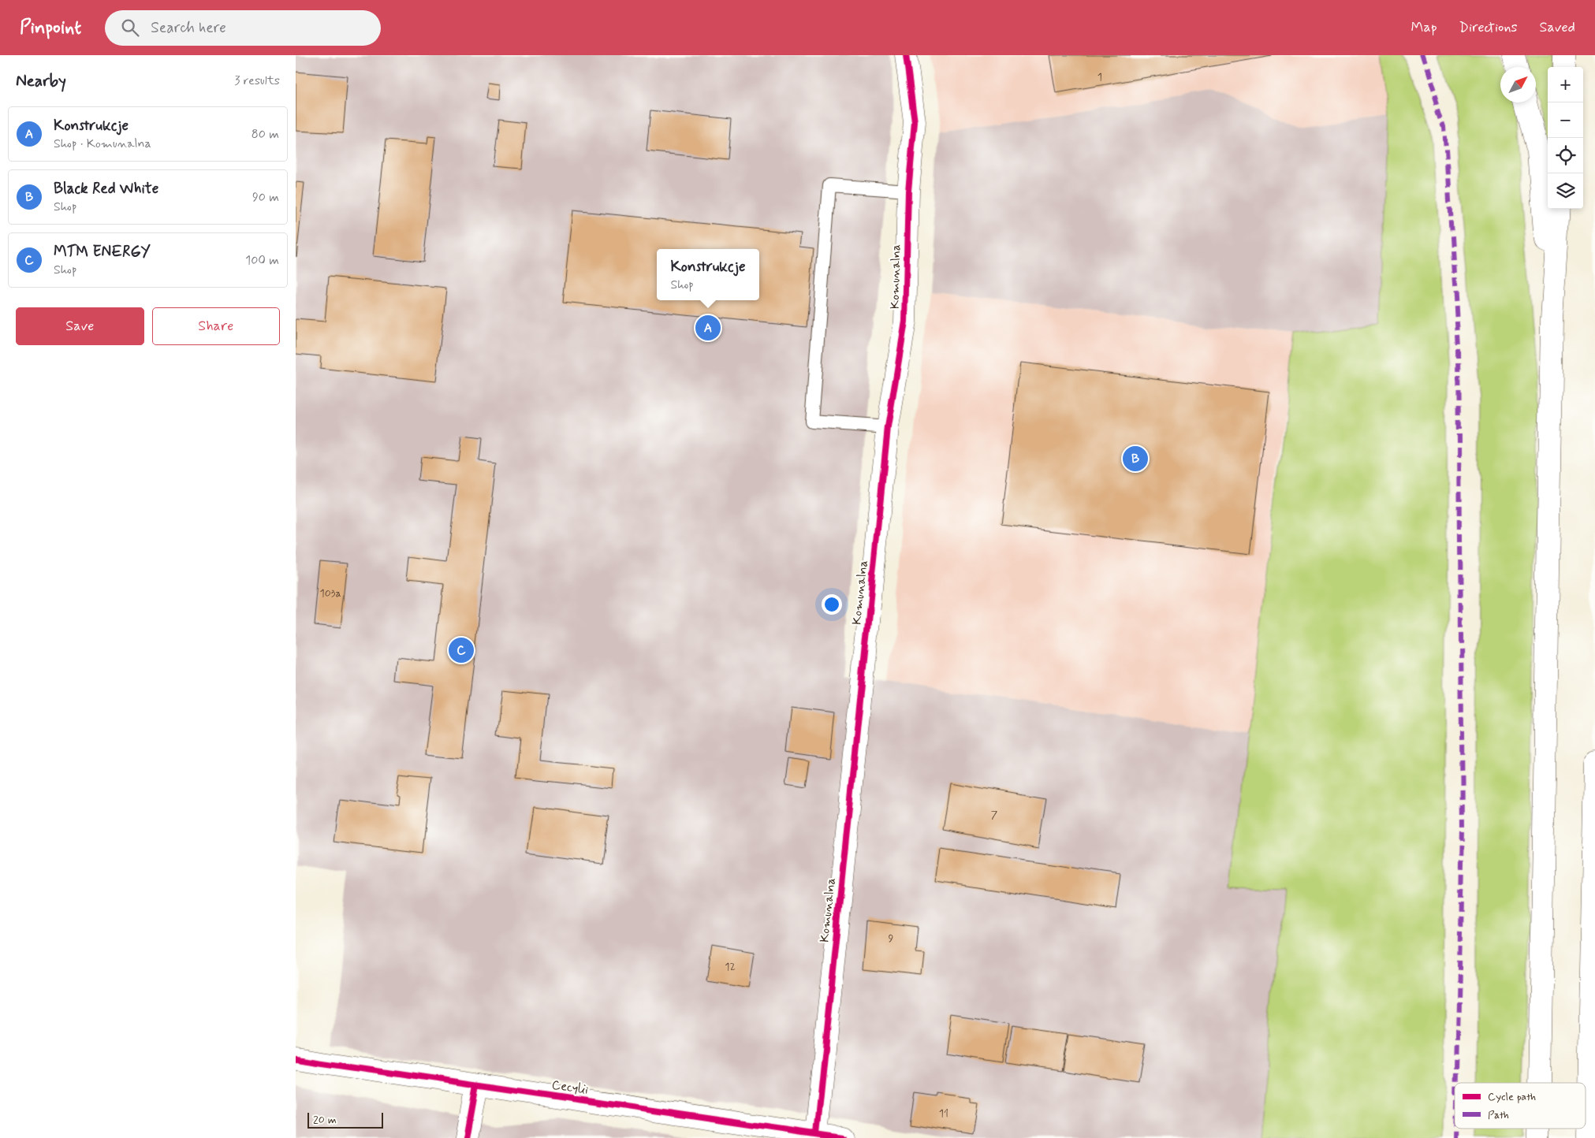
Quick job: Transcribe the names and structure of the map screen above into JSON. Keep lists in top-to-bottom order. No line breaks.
{"streets":{"street":["Komunalna","Cecylii"]},"crossings":[["Komunalna","Cecylii"]],"house_numbers":["1","103a","7","9","12","11"],"legend":["Cycle path","Path"],"scale_bar":"20 m","north":"top right","page":{"header":"Pinpoint","search":"Search here","nav":["Map","Directions","Saved"],"heading":["Nearby","3 results"],"map_buttons":["+","−"],"list":[{"mark":"A","name":"Konstrukcje","note":"Shop · Komunalna","value":"80 m"},{"mark":"B","name":"Black Red White","note":"Shop","value":"90 m"},{"mark":"C","name":"MTM ENERGY","note":"Shop","value":"100 m"}],"popup":["Konstrukcje","Shop"],"buttons":["Save","Share"],"pins":["A","B","C"],"scale":"20 m"}}
